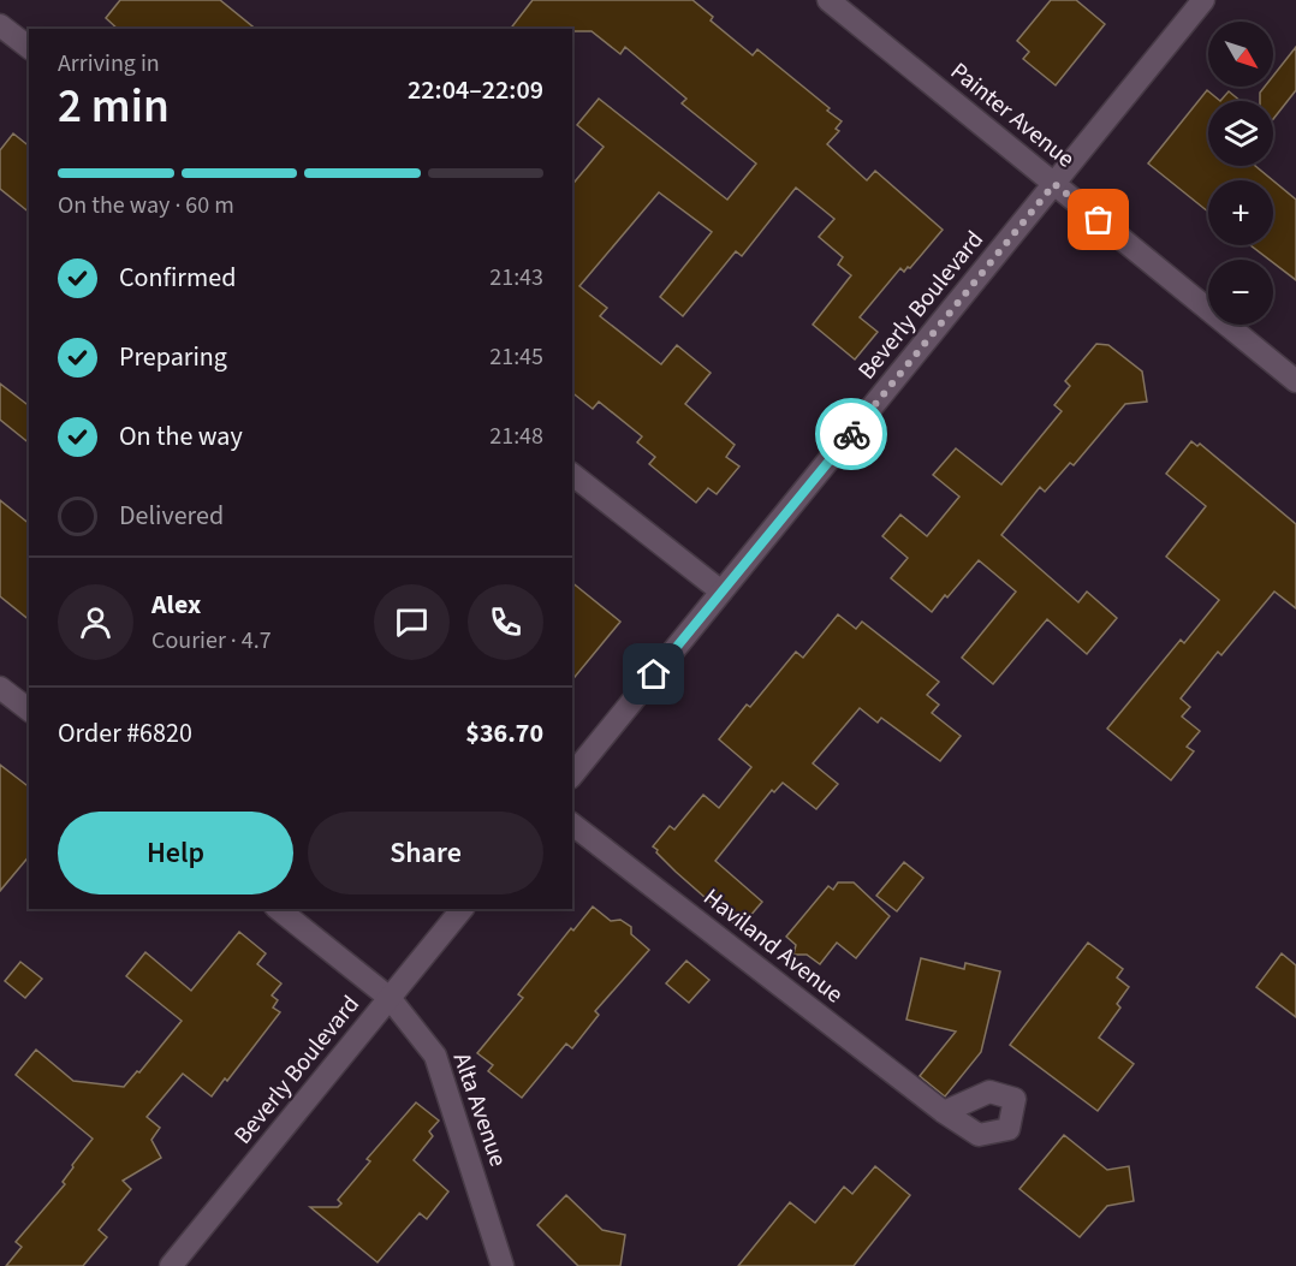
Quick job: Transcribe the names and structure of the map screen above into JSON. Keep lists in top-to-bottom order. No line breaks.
{"streets":{"street":["Painter Avenue","Beverly Boulevard","Haviland Avenue","Alta Avenue"]},"crossings":[["Painter Avenue","Beverly Boulevard"],["Beverly Boulevard","Alta Avenue"]],"north":"bottom right","page":{"map_buttons":["+","−"],"heading":["2 min","Arriving in","22:04–22:09"],"panel":["Alex","Courier · 4.7","Order #6820","$36.70"],"bar":"On the way · 60 m","list":[["Confirmed","21:43"],["Preparing","21:45"],["On the way","21:48"],"Delivered"],"buttons":["Help","Share"]}}
